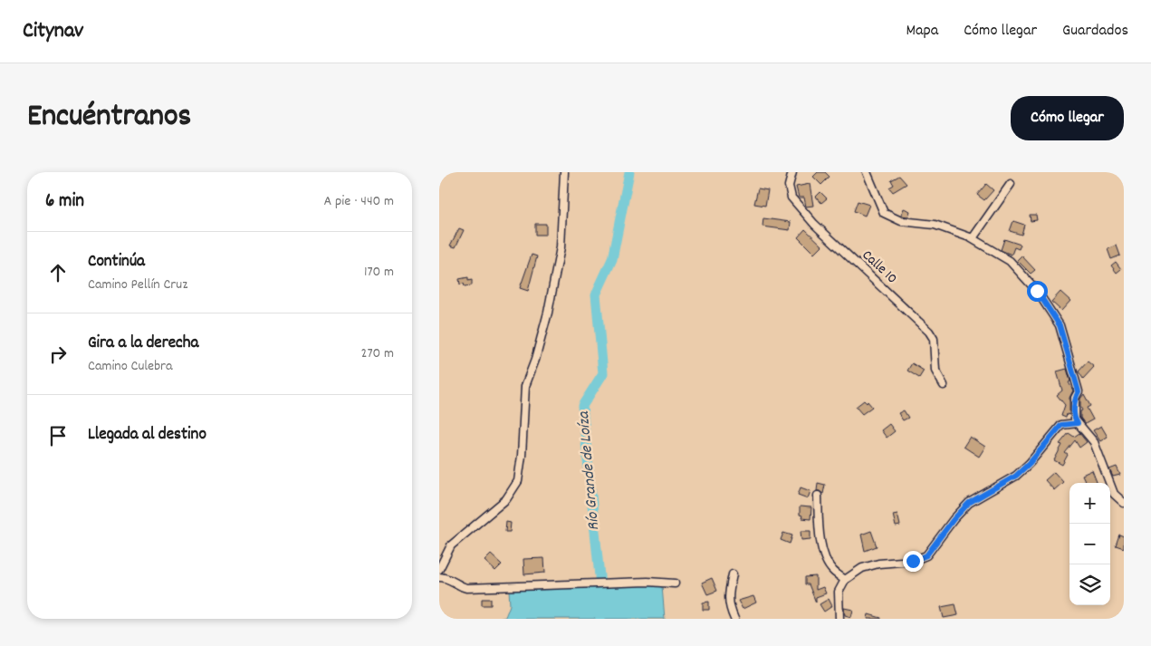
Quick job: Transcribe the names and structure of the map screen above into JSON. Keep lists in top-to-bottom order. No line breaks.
{"streets":{"street":["Calle 10"]},"water":["Río Grande de Loíza"],"page":{"header":"Citynav","nav":["Mapa","Cómo llegar","Guardados"],"title":"Encuéntranos","buttons":"Cómo llegar","heading":["6 min","A pie · 440 m"],"list":[["Continúa","Camino Pellín Cruz","170 m"],["Gira a la derecha","Camino Culebra","270 m"],"Llegada al destino"],"map_buttons":["+","−"]}}
